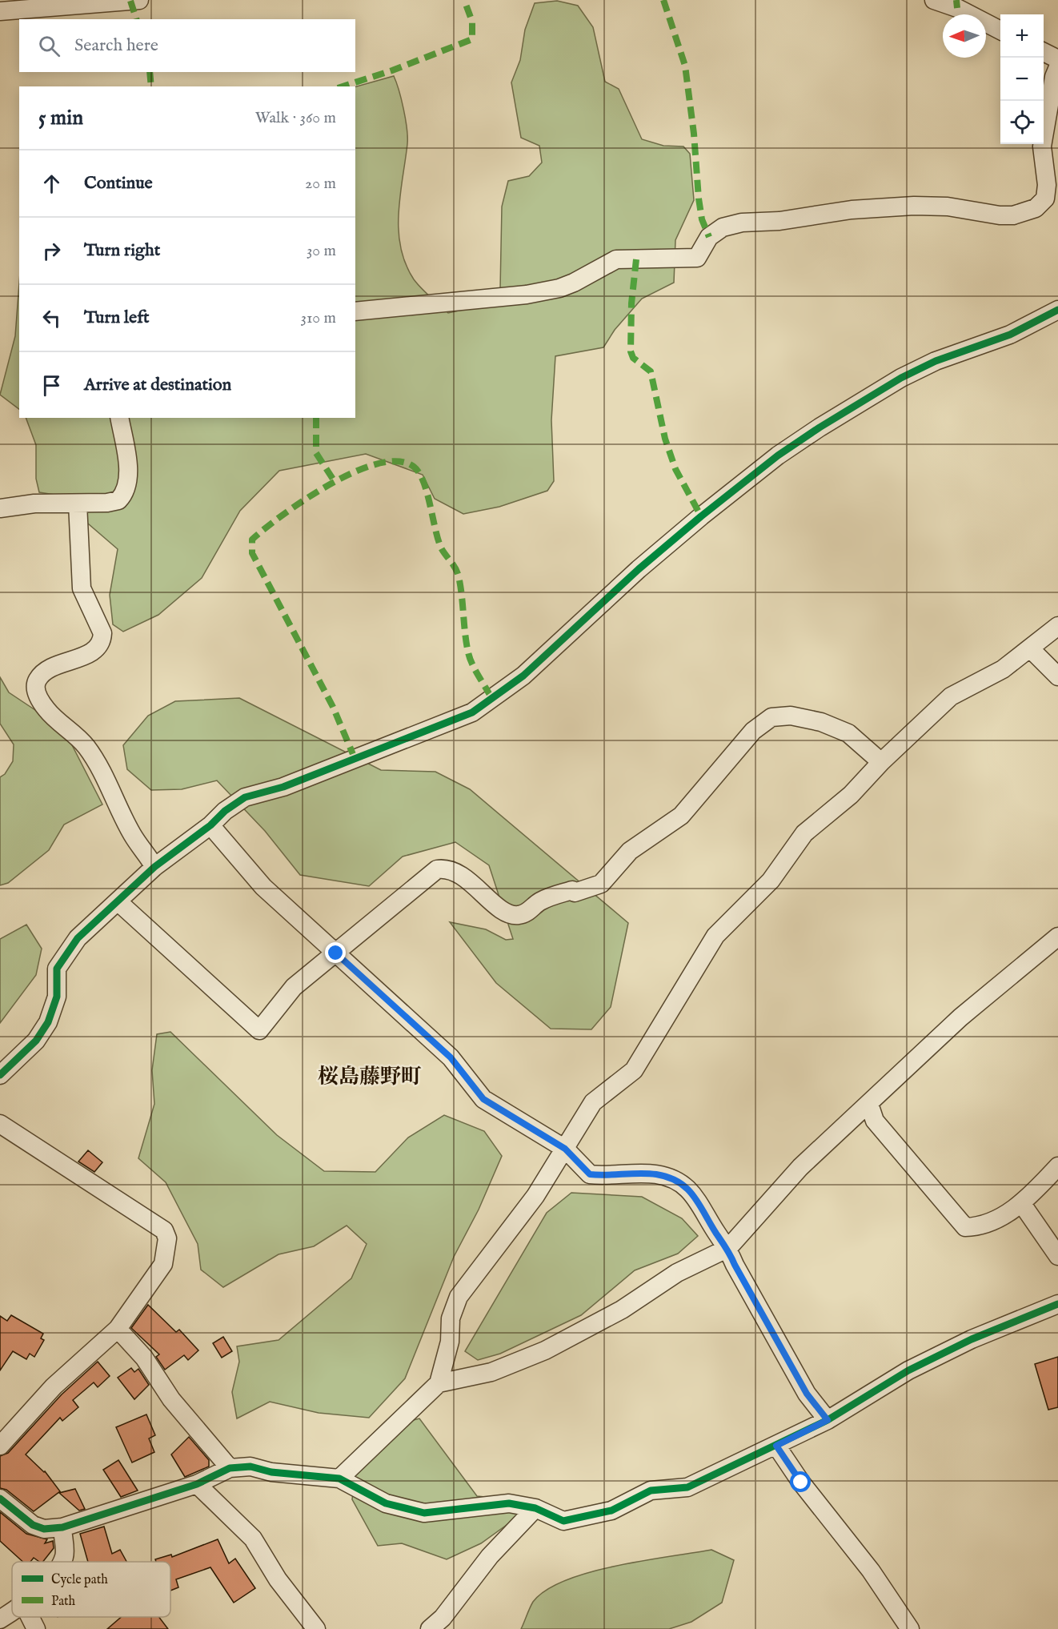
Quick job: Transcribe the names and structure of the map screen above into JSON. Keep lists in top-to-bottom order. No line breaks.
{"districts":["桜島藤野町"],"legend":["Cycle path","Path"],"north":"left","page":{"map_buttons":["+","−"],"search":"Search here","heading":["5 min","Walk · 360 m"],"list":[["Continue","20 m"],["Turn right","30 m"],["Turn left","310 m"],"Arrive at destination"]}}
